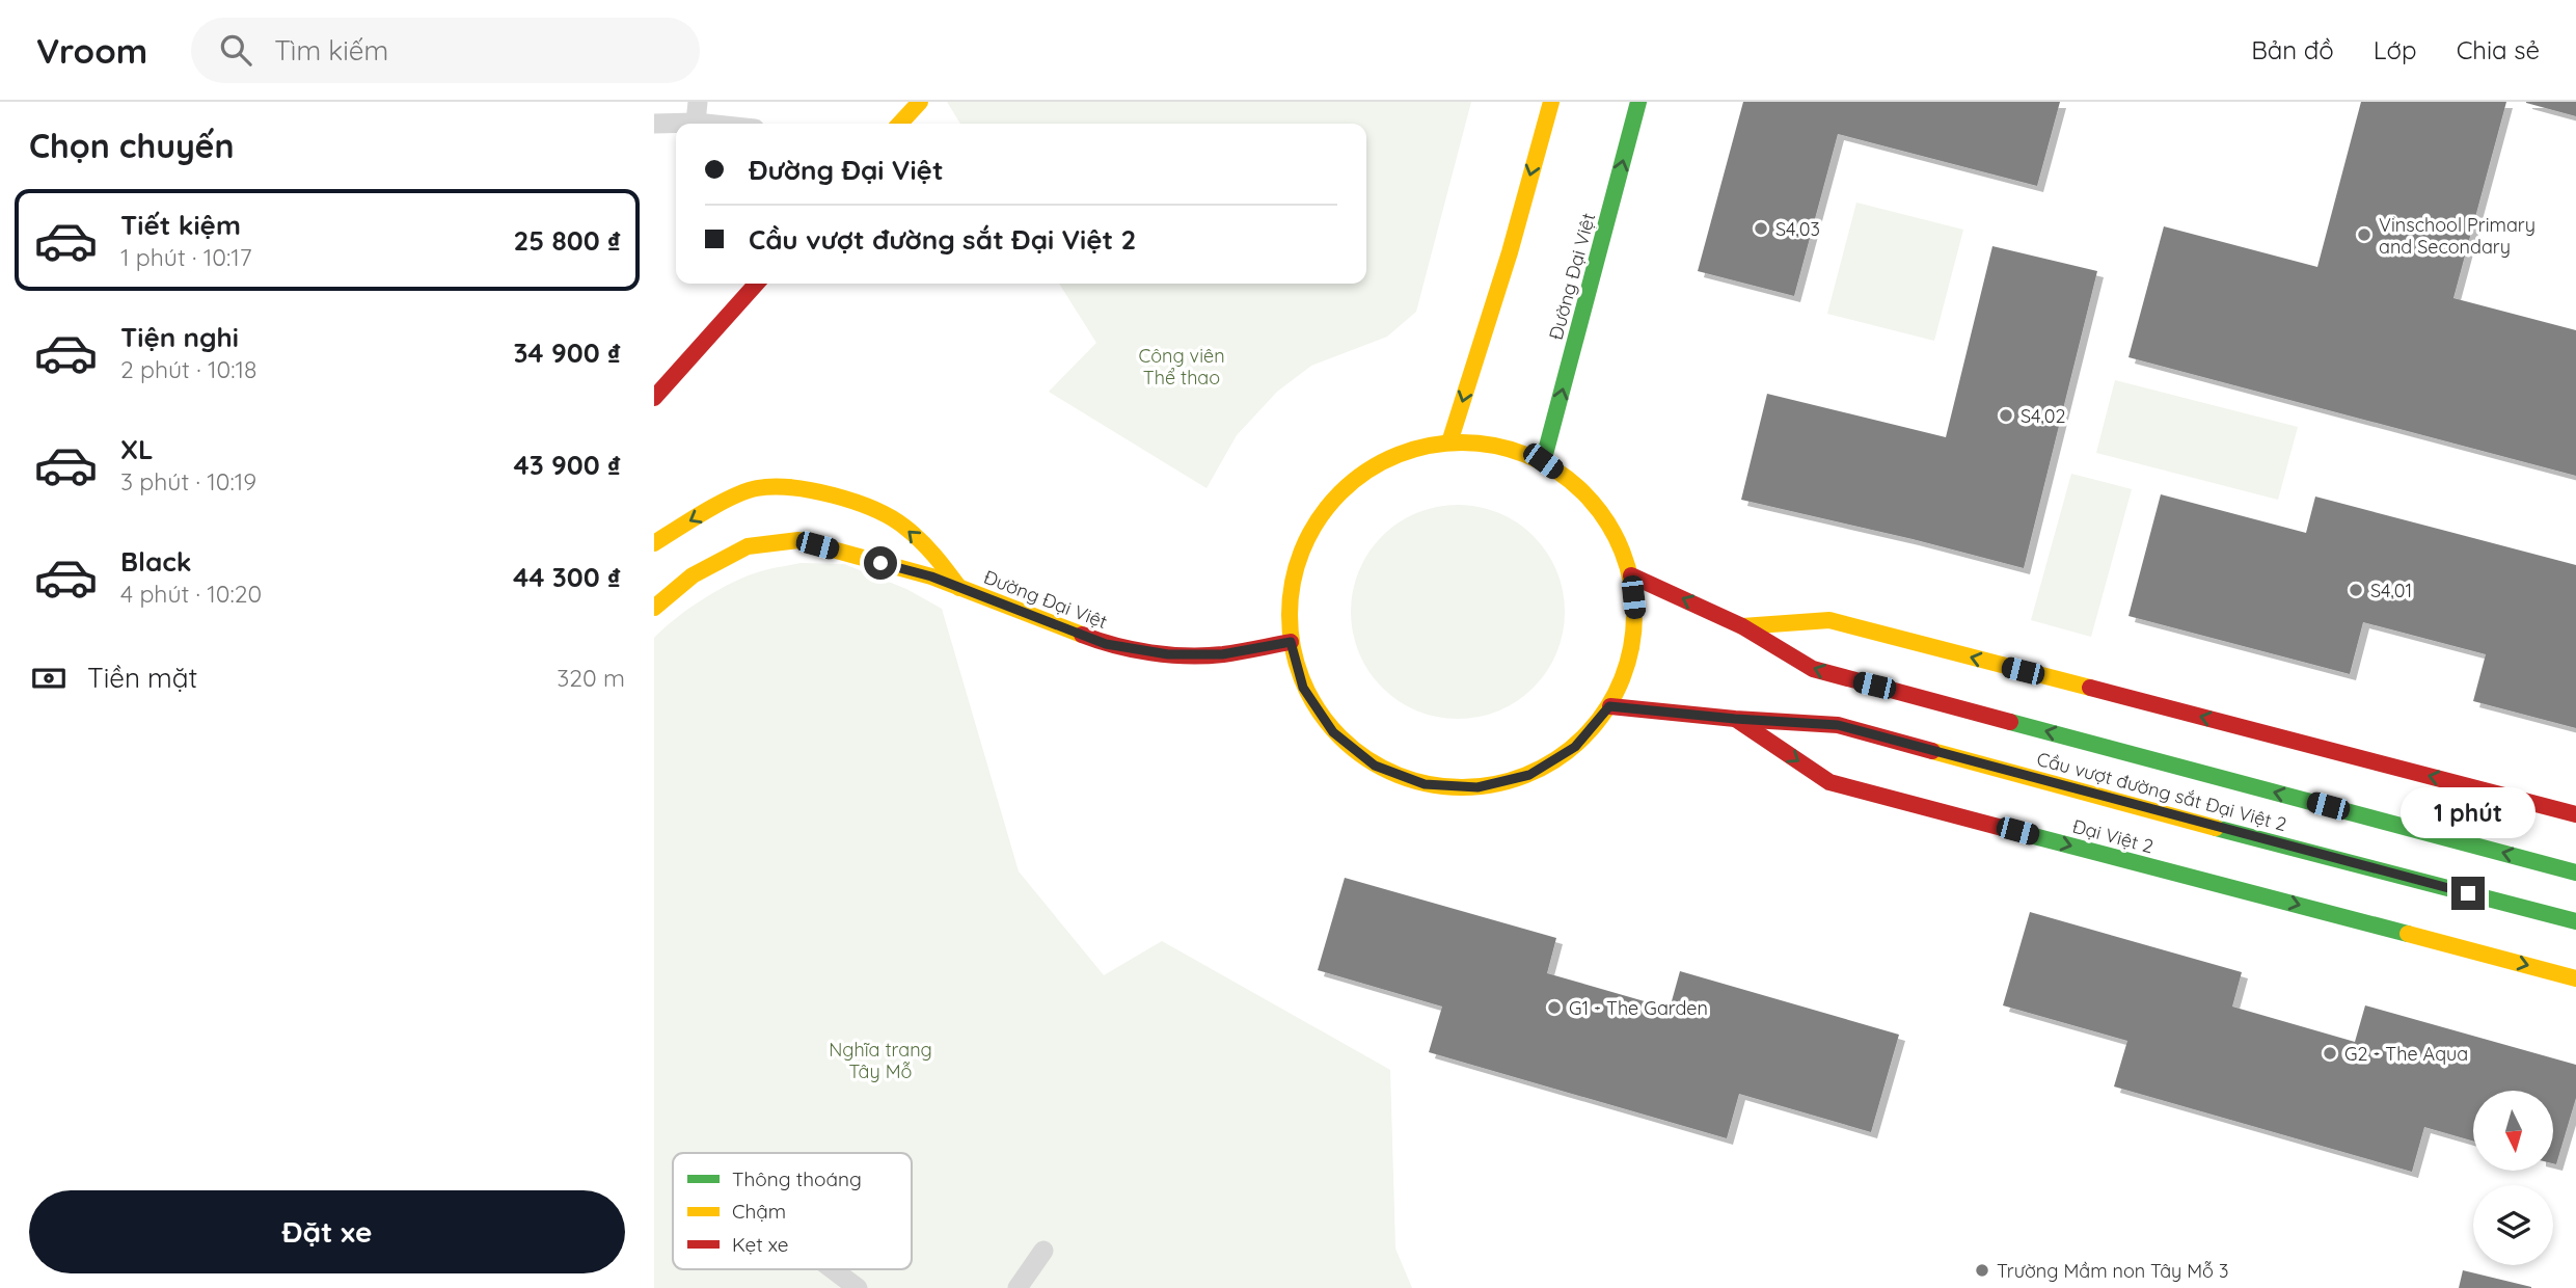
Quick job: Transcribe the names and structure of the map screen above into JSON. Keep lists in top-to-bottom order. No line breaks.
{"streets":{"street":["Đường Đại Việt","Cầu vượt đường sắt Đại Việt 2","Đại Việt 2"]},"crossings":[["Cầu vượt đường sắt Đại Việt 2","Đại Việt 2"]],"one_way":["Đại Việt 2"],"parks":["Công viên Thể thao","Nghĩa trang Tây Mỗ"],"places":["S4.03","Vinschool Primary and Secondary","S4.02","S4.01","G1 - The Garden","G2 - The Aqua","Trường Mầm non Tây Mỗ 3"],"legend":["Thông thoáng","Chậm","Kẹt xe"],"north":"bottom","page":{"header":"Vroom","search":"Tìm kiếm","nav":["Bản đồ","Lớp","Chia sẻ"],"heading":"Chọn chuyến","banner":["Đường Đại Việt","Cầu vượt đường sắt Đại Việt 2"],"list":[{"name":"Tiết kiệm","note":"1 phút · 10:17","value":"25 800 ₫"},{"name":"Tiện nghi","note":"2 phút · 10:18","value":"34 900 ₫"},{"name":"XL","note":"3 phút · 10:19","value":"43 900 ₫"},{"name":"Black","note":"4 phút · 10:20","value":"44 300 ₫"}],"pay":["Tiền mặt","320 m"],"bubble":"1 phút","buttons":"Đặt xe"}}
